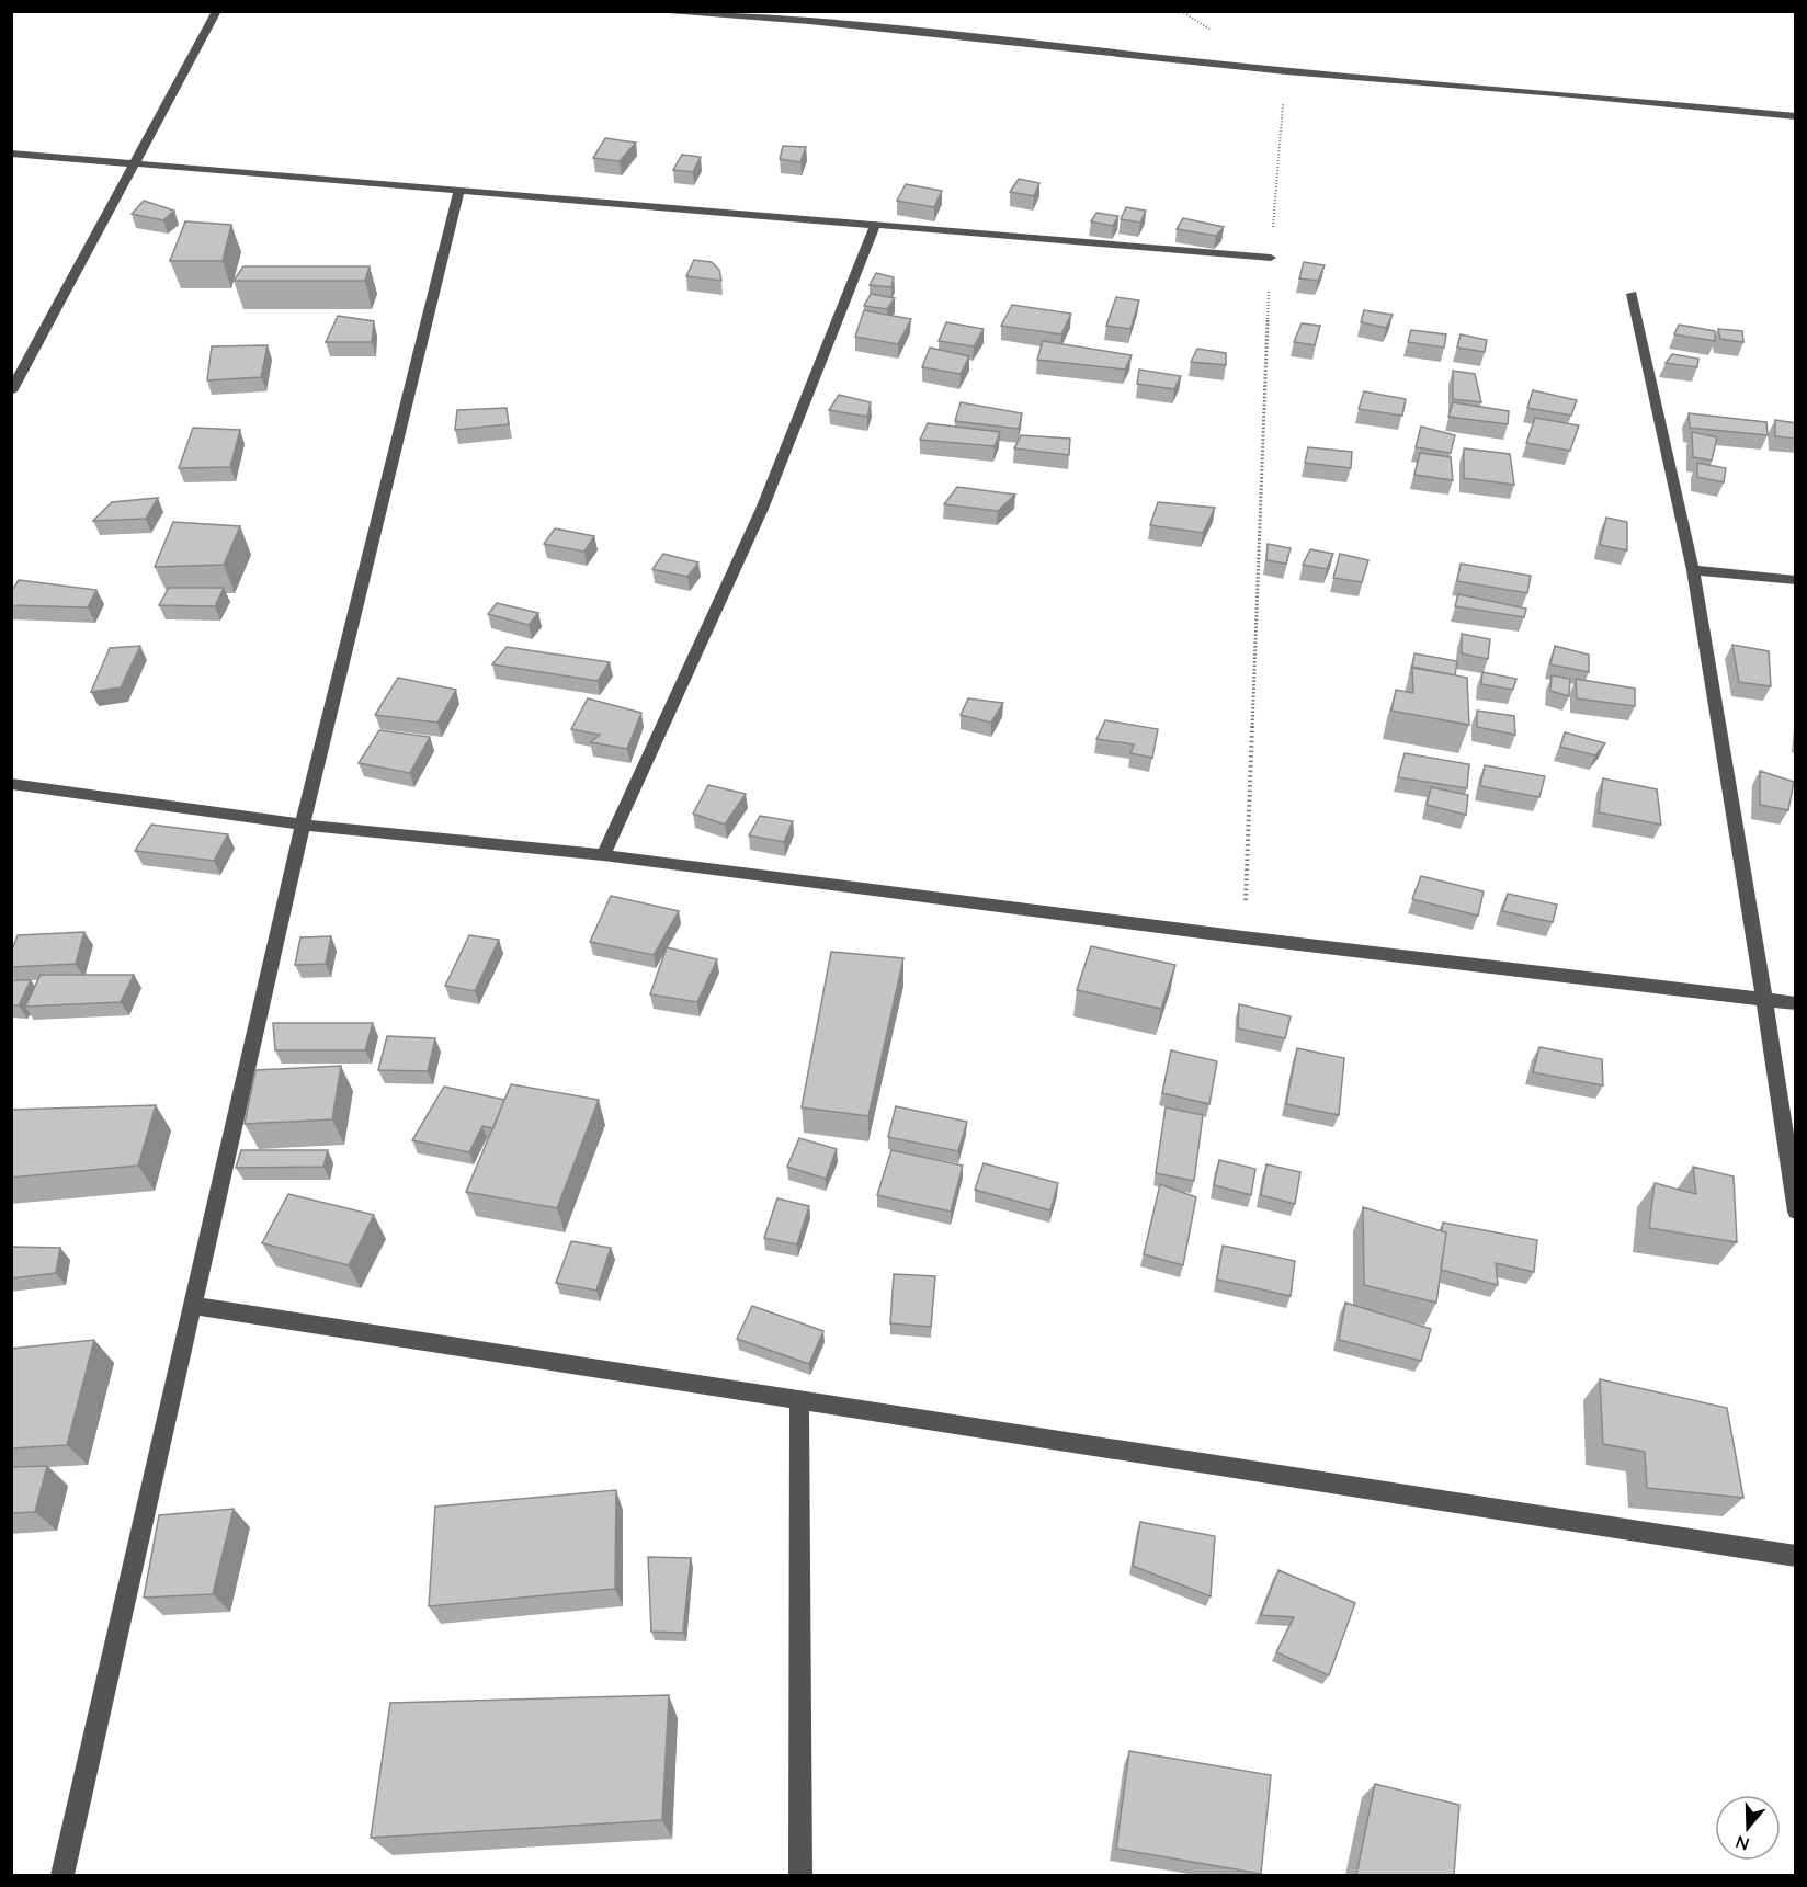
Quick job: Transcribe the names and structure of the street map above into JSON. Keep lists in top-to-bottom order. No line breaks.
{"north":"bottom"}
